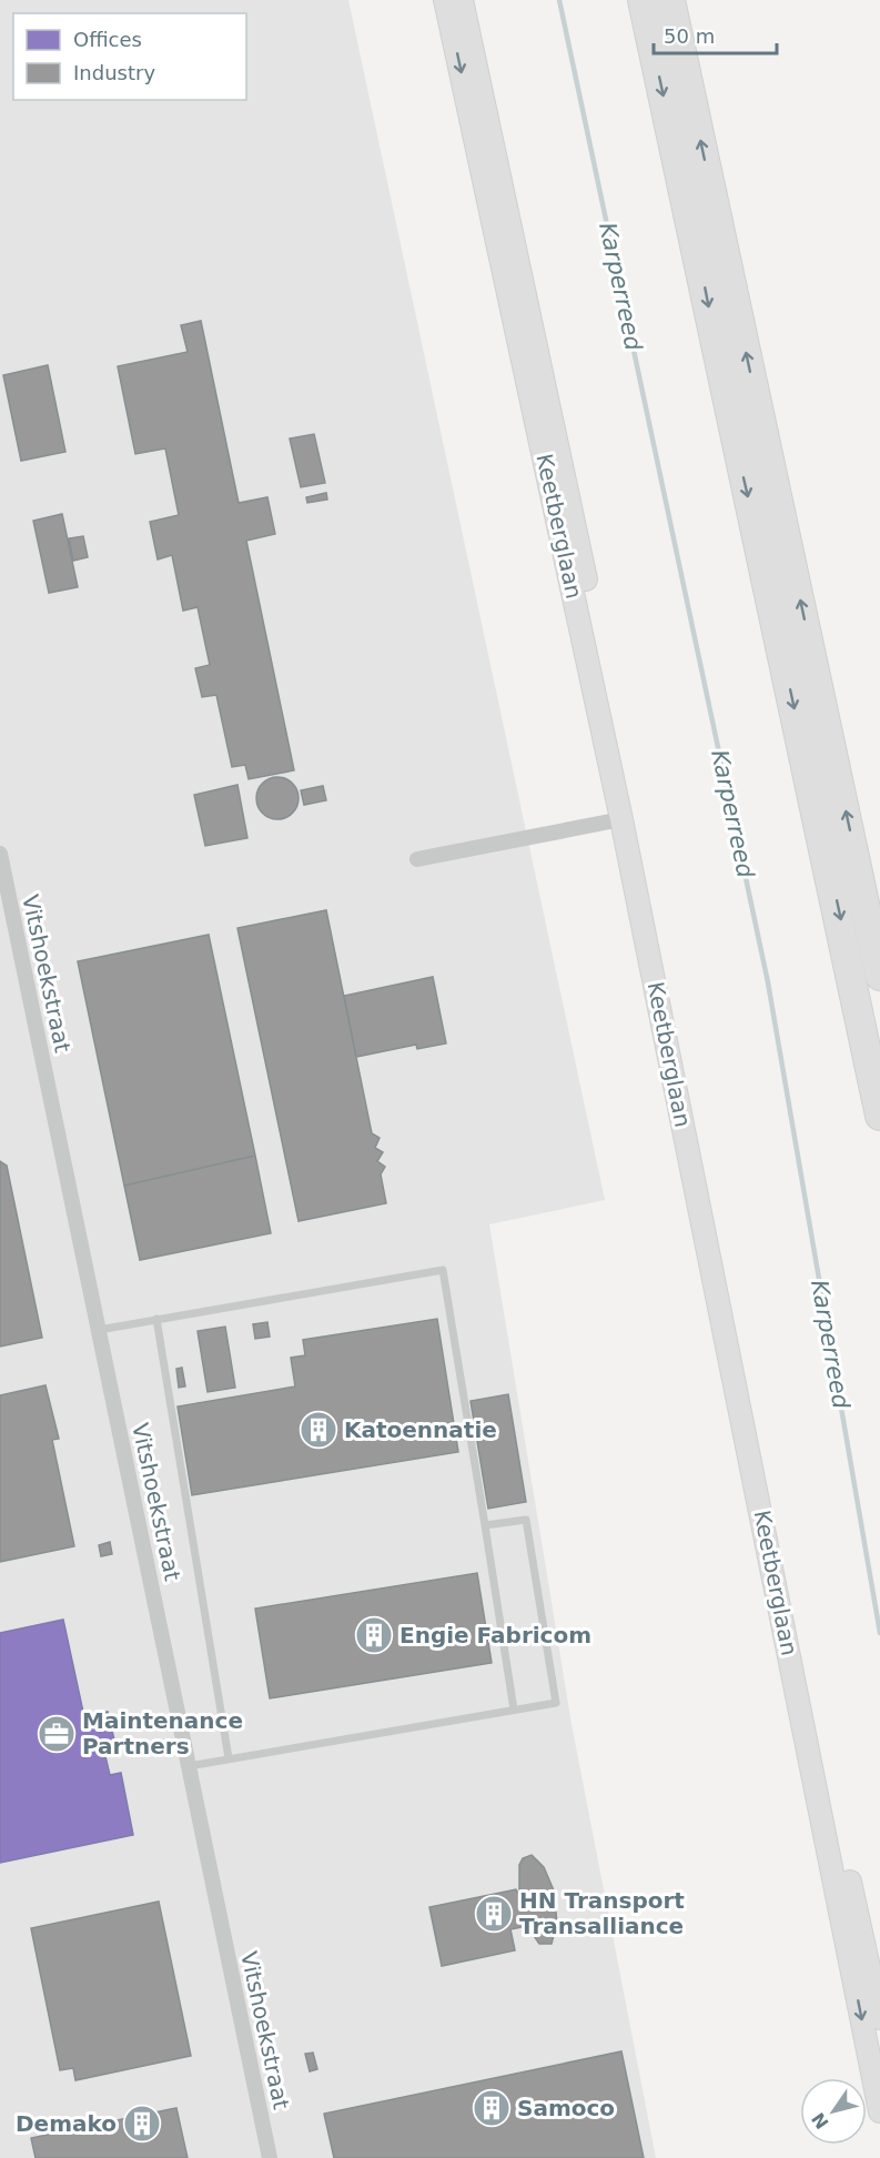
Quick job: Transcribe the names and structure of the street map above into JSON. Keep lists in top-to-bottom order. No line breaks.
{"streets":{"main road":["Keetberglaan"],"street":["Vitshoekstraat"]},"water":["Karperreed"],"places":{"building":["Katoennatie","Engie Fabricom","HN Transport Transalliance","Samoco","Demako"],"office":["Maintenance Partners"]},"legend":["Offices","Industry"],"scale_bar":"50 m","north":"bottom left"}
